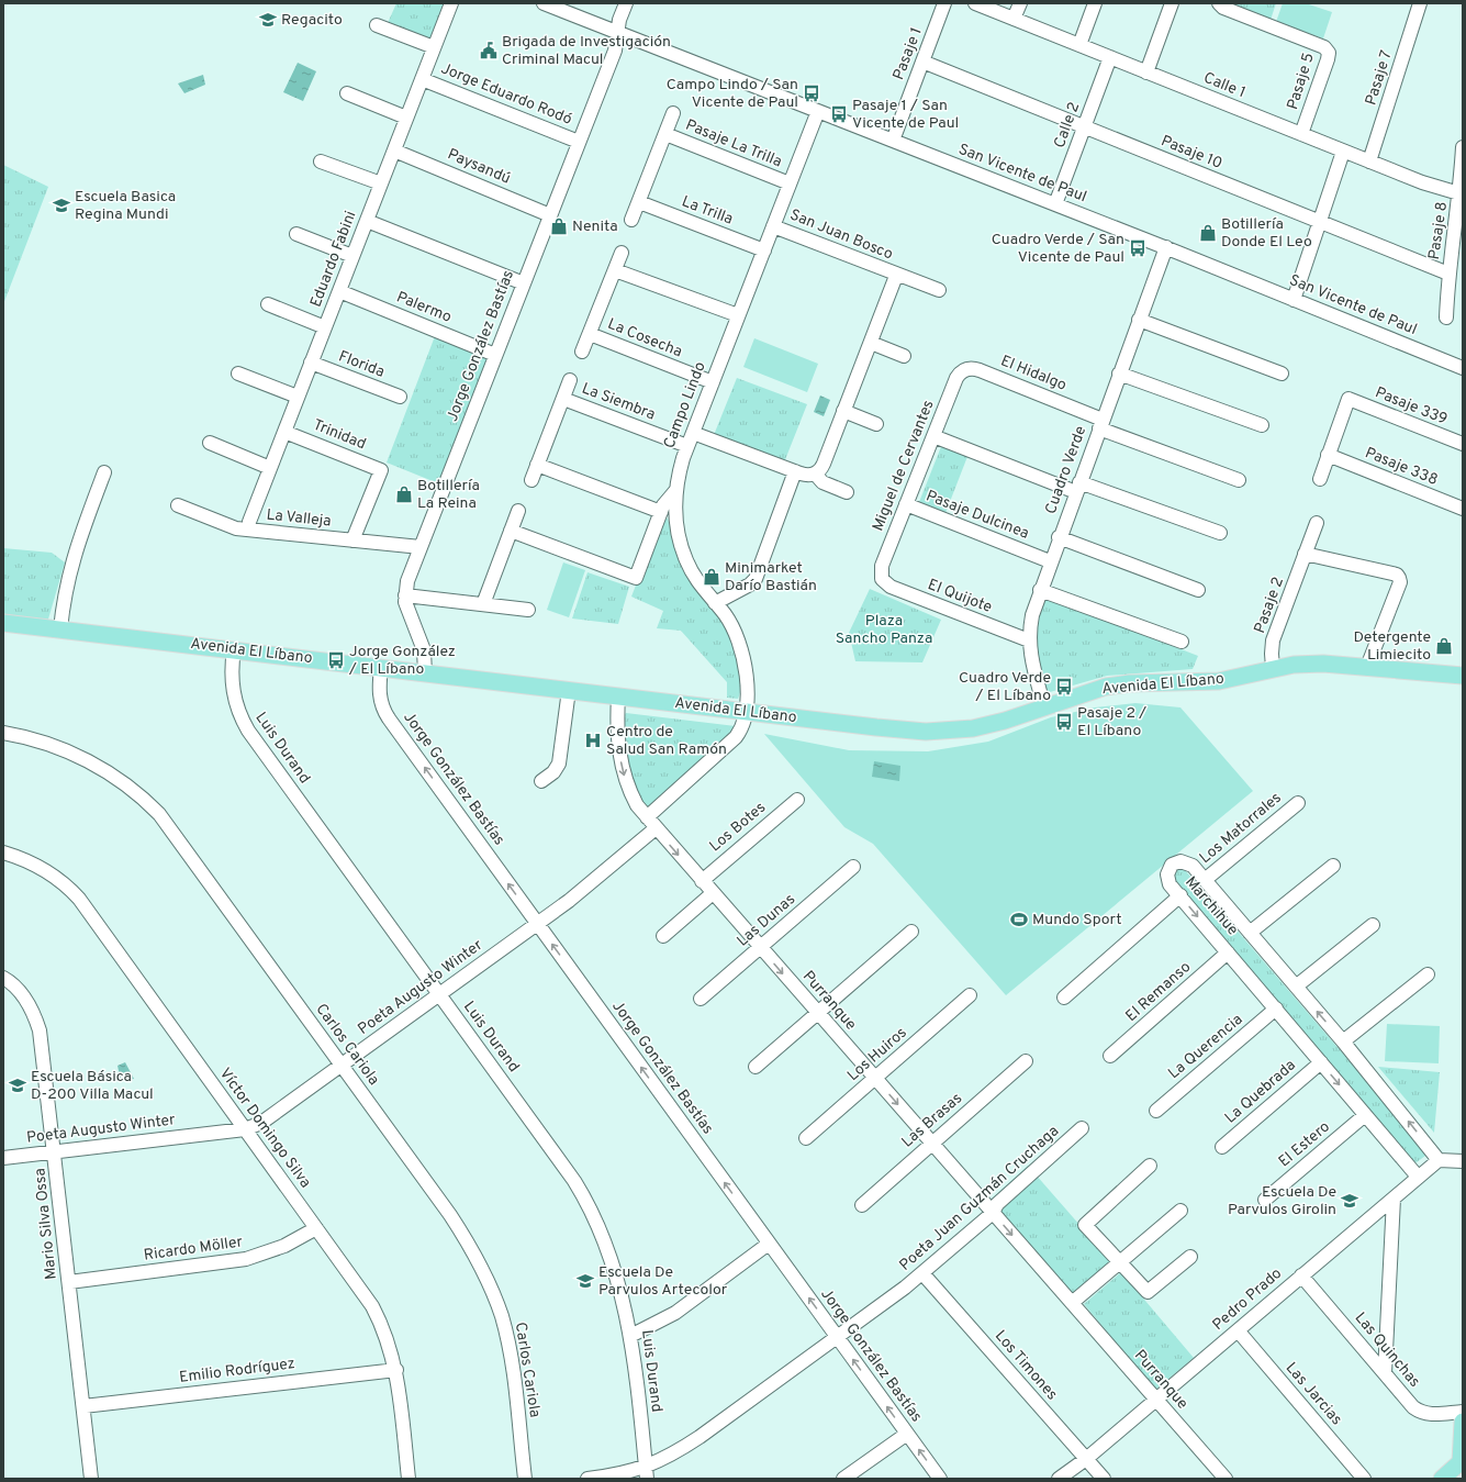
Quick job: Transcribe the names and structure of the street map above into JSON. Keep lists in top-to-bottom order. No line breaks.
{"streets":{"main road":["Avenida El Líbano"],"street":["Pasaje 1","Pasaje 7","Pasaje 5","Calle 1","Jorge Eduardo Rodó","Calle 2","Pasaje La Trilla","Pasaje 10","Paysandú","San Vicente de Paul","La Trilla","Pasaje 8","San Juan Bosco","Eduardo Fabini","Palermo","La Cosecha","Jorge González Bastías","Florida","El Hidalgo","La Siembra","Campo Lindo","Pasaje 339","Trinidad","Miguel de Cervantes","Pasaje 338","Cuadro Verde","Pasaje Dulcinea","La Valleja","El Quijote","Pasaje 2","Luis Durand","Los Botes","Los Matorrales","Marchihue","Las Dunas","Poeta Augusto Winter","El Remanso","Purranque","Carlos Cariola","La Querencia","Los Huiros","La Quebrada","Las Brasas","Víctor Domingo Silva","El Estero","Poeta Juan Guzmán Cruchaga","Mario Silva Ossa","Ricardo Möller","Pedro Prado","Las Quinchas","Los Timones","Emilio Rodríguez","Las Jarcias"]},"crossings":[["Pasaje 1","Pasaje 10"],["Pasaje 1","San Vicente de Paul"],["Pasaje 7","Calle 1"],["Pasaje 5","Calle 1"],["Calle 1","Calle 2"],["Calle 1","Pasaje 8"],["Jorge Eduardo Rodó","Eduardo Fabini"],["Jorge Eduardo Rodó","Jorge González Bastías"],["Calle 2","Pasaje 10"],["Calle 2","San Vicente de Paul"],["Pasaje La Trilla","Campo Lindo"],["Pasaje 10","Pasaje 8"],["Paysandú","Eduardo Fabini"],["Paysandú","Jorge González Bastías"],["San Vicente de Paul","Jorge González Bastías"],["San Vicente de Paul","Campo Lindo"],["San Vicente de Paul","Cuadro Verde"],["La Trilla","Campo Lindo"],["San Juan Bosco","Campo Lindo"],["Eduardo Fabini","Palermo"],["Eduardo Fabini","Florida"],["Eduardo Fabini","Trinidad"],["Eduardo Fabini","La Valleja"],["Palermo","Jorge González Bastías"],["La Cosecha","Campo Lindo"],["Jorge González Bastías","La Valleja"],["Jorge González Bastías","Avenida El Líbano"],["Jorge González Bastías","Poeta Augusto Winter"],["Jorge González Bastías","Poeta Juan Guzmán Cruchaga"],["El Hidalgo","Miguel de Cervantes"],["El Hidalgo","Cuadro Verde"],["La Siembra","Campo Lindo"],["Campo Lindo","Avenida El Líbano"],["Pasaje 339","Pasaje 338"],["Trinidad","La Valleja"],["Miguel de Cervantes","Pasaje Dulcinea"],["Miguel de Cervantes","El Quijote"],["Cuadro Verde","Pasaje Dulcinea"],["Cuadro Verde","El Quijote"],["Cuadro Verde","Avenida El Líbano"],["Pasaje 2","Avenida El Líbano"],["Avenida El Líbano","Luis Durand"],["Avenida El Líbano","Purranque"],["Luis Durand","Poeta Augusto Winter"],["Luis Durand","Poeta Juan Guzmán Cruchaga"],["Los Botes","Purranque"],["Los Matorrales","Marchihue"],["Marchihue","El Remanso"],["Marchihue","La Querencia"],["Marchihue","La Quebrada"],["Marchihue","El Estero"],["Marchihue","Pedro Prado"],["Las Dunas","Purranque"],["Poeta Augusto Winter","Purranque"],["Poeta Augusto Winter","Carlos Cariola"],["Poeta Augusto Winter","Víctor Domingo Silva"],["Poeta Augusto Winter","Mario Silva Ossa"],["Purranque","Los Huiros"],["Purranque","Las Brasas"],["Purranque","Poeta Juan Guzmán Cruchaga"],["Purranque","Pedro Prado"],["Víctor Domingo Silva","Ricardo Möller"],["Víctor Domingo Silva","Emilio Rodríguez"],["Poeta Juan Guzmán Cruchaga","Los Timones"],["Mario Silva Ossa","Ricardo Möller"],["Mario Silva Ossa","Emilio Rodríguez"],["Pedro Prado","Las Quinchas"],["Pedro Prado","Los Timones"],["Pedro Prado","Las Jarcias"]],"one_way":["Jorge González Bastías","Purranque"],"parks":["Plaza Sancho Panza"],"places":{"school or university":["Regacito","Escuela Basica Regina Mundi","Escuela Básica D-200 Villa Macul","Escuela De Parvulos Girolin","Escuela De Parvulos Artecolor"],"public building":["Brigada de Investigación Criminal Macul"],"bus stop":["Campo Lindo / San Vicente de Paul","Pasaje 1 / San Vicente de Paul","Cuadro Verde / San Vicente de Paul","Jorge González / El Líbano","Cuadro Verde / El Líbano","Pasaje 2 / El Líbano"],"shop":["Nenita","Botillería Donde El Leo","Botillería La Reina","Minimarket Darío Bastián","Detergente Limiecito"],"hospital":["Centro de Salud San Ramón"],"sports":["Mundo Sport"]}}
